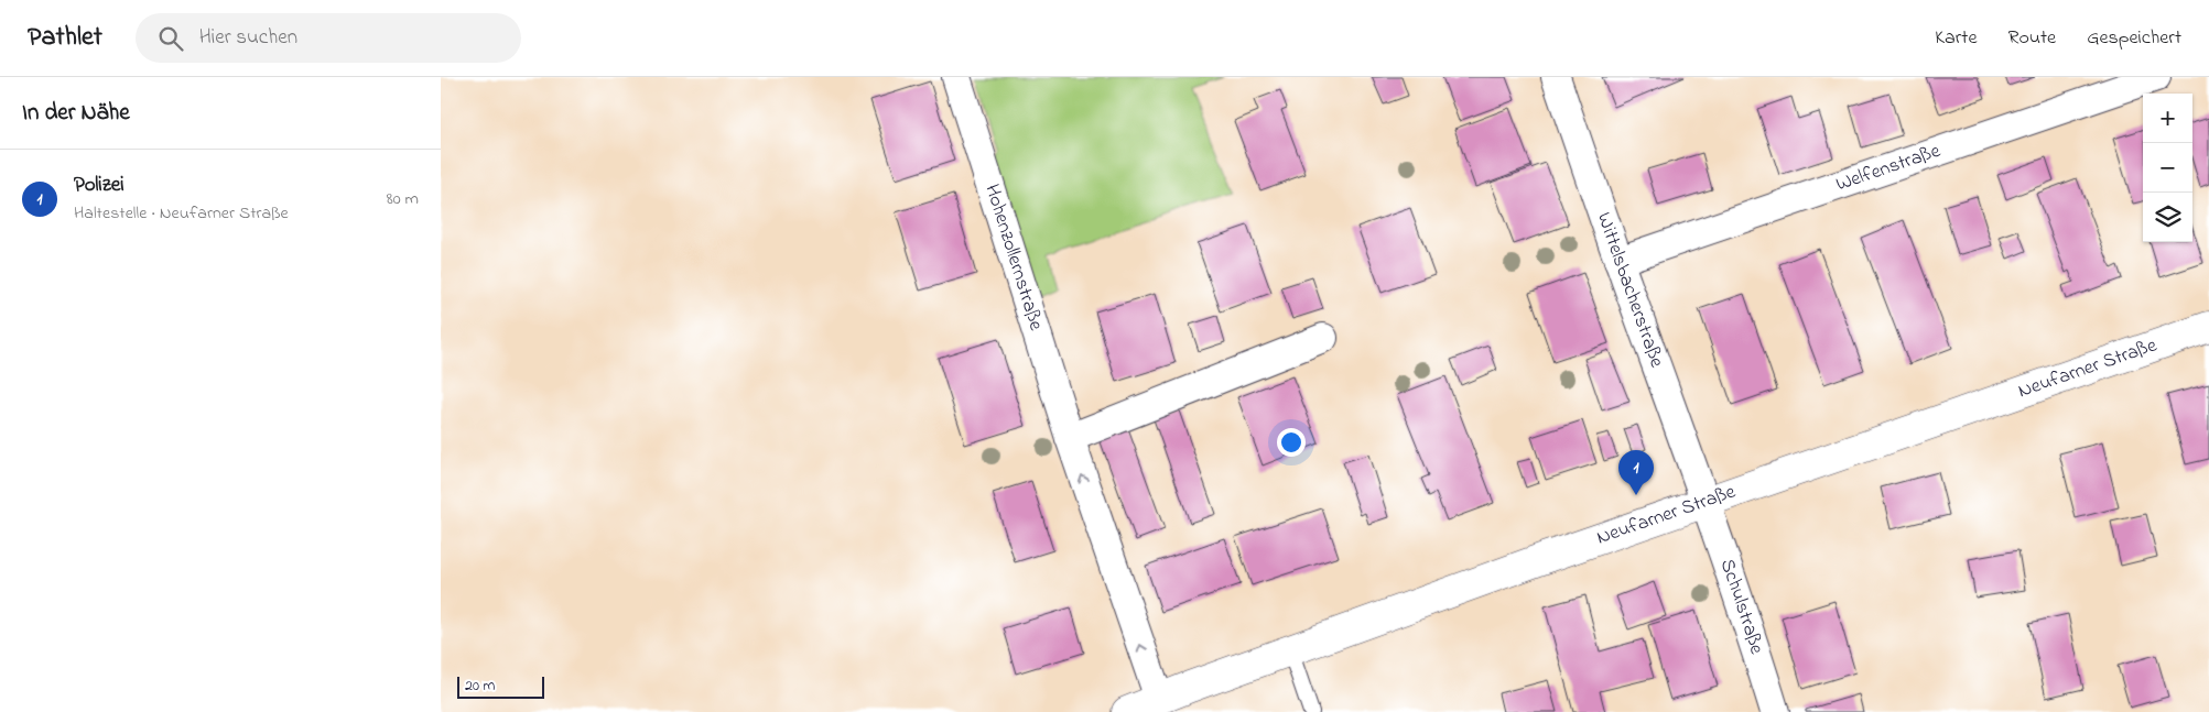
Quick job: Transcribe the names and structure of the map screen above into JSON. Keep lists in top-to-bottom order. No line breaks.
{"streets":{"street":["Welfenstraße","Hohenzollernstraße","Wittelsbacherstraße","Neufarner Straße","Schulstraße"]},"crossings":[["Welfenstraße","Wittelsbacherstraße"],["Hohenzollernstraße","Neufarner Straße"],["Wittelsbacherstraße","Neufarner Straße"],["Wittelsbacherstraße","Schulstraße"],["Neufarner Straße","Schulstraße"]],"one_way":["Hohenzollernstraße"],"scale_bar":"20 m","page":{"header":"Pathlet","search":"Hier suchen","nav":["Karte","Route","Gespeichert"],"heading":"In der Nähe","map_buttons":["+","−"],"list":[{"mark":"1","name":"Polizei","note":"Haltestelle · Neufarner Straße","value":"80 m"}],"pins":"1","scale":"20 m"}}
